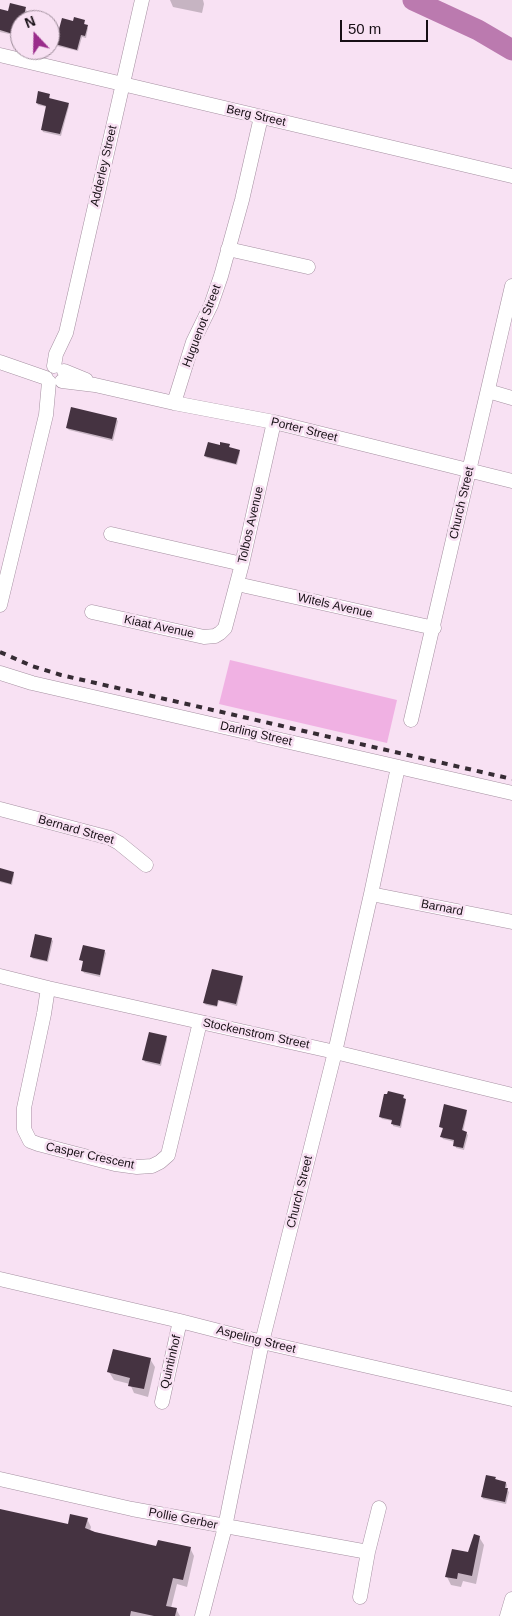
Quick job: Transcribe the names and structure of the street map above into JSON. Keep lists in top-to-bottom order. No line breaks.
{"streets":{"street":["Berg Street","Adderley Street","Huguenot Street","Porter Street","Church Street","Tolbos Avenue","Witels Avenue","Kiaat Avenue","Darling Street","Bernard Street","Barnard","Stockenstrom Street","Casper Crescent","Aspeling Street","Quintinhof","Pollie Gerber"]},"crossings":[["Berg Street","Adderley Street"],["Berg Street","Huguenot Street"],["Adderley Street","Porter Street"],["Huguenot Street","Porter Street"],["Porter Street","Church Street"],["Porter Street","Tolbos Avenue"],["Church Street","Witels Avenue"],["Church Street","Darling Street"],["Church Street","Barnard"],["Church Street","Stockenstrom Street"],["Church Street","Aspeling Street"],["Church Street","Pollie Gerber"],["Tolbos Avenue","Witels Avenue"],["Tolbos Avenue","Kiaat Avenue"],["Stockenstrom Street","Casper Crescent"],["Aspeling Street","Quintinhof"]],"scale_bar":"50 m","north":"top"}
